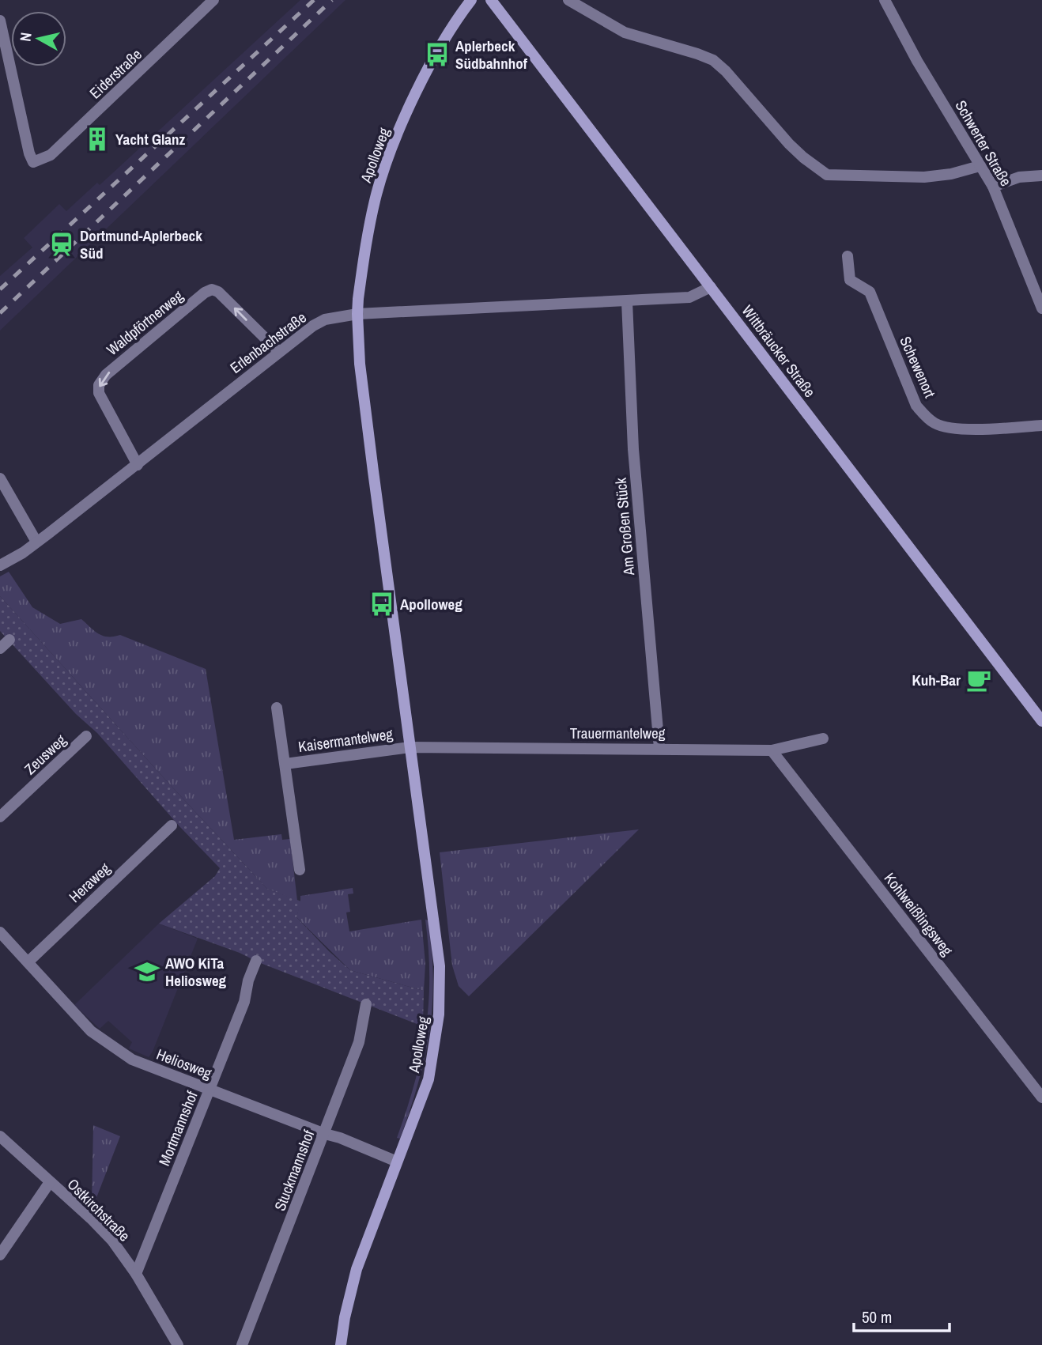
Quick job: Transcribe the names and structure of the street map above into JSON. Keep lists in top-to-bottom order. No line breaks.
{"streets":{"street":["Eiderstraße","Schwerter Straße","Apolloweg","Waldpförtnerweg","Erlenbachstraße","Wittbräucker Straße","Schewenort","Am Großen Stück","Trauermantelweg","Kaisermantelweg","Zeusweg","Heraweg","Kohlweißlingsweg","Heliosweg","Mortmannshof","Stuckmannshof","Ostkirchstraße"]},"crossings":[["Apolloweg","Erlenbachstraße"],["Apolloweg","Trauermantelweg"],["Apolloweg","Kaisermantelweg"],["Apolloweg","Heliosweg"],["Waldpförtnerweg","Erlenbachstraße"],["Erlenbachstraße","Wittbräucker Straße"],["Erlenbachstraße","Am Großen Stück"],["Am Großen Stück","Trauermantelweg"],["Trauermantelweg","Kaisermantelweg"],["Trauermantelweg","Kohlweißlingsweg"],["Heraweg","Heliosweg"],["Heliosweg","Mortmannshof"],["Heliosweg","Stuckmannshof"],["Mortmannshof","Ostkirchstraße"]],"places":{"bus stop":["Aplerbeck Südbahnhof","Apolloweg"],"building":["Yacht Glanz"],"station":["Dortmund-Aplerbeck Süd"],"cafe":["Kuh-Bar"],"school or university":["AWO KiTa Heliosweg"]},"scale_bar":"50 m","north":"left"}
